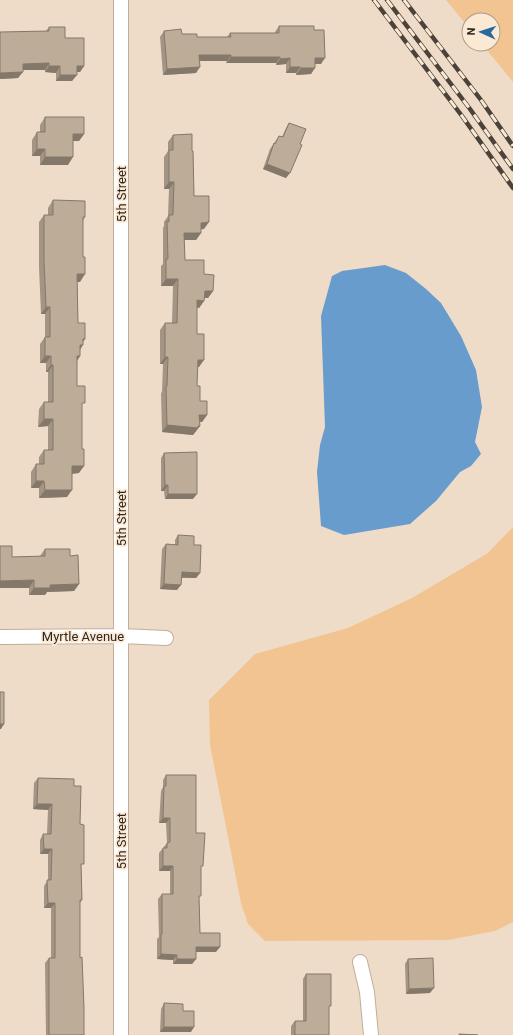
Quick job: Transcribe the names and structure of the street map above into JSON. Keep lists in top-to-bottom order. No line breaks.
{"streets":{"street":["5th Street","Myrtle Avenue"]},"crossings":[["5th Street","Myrtle Avenue"]],"north":"left"}
